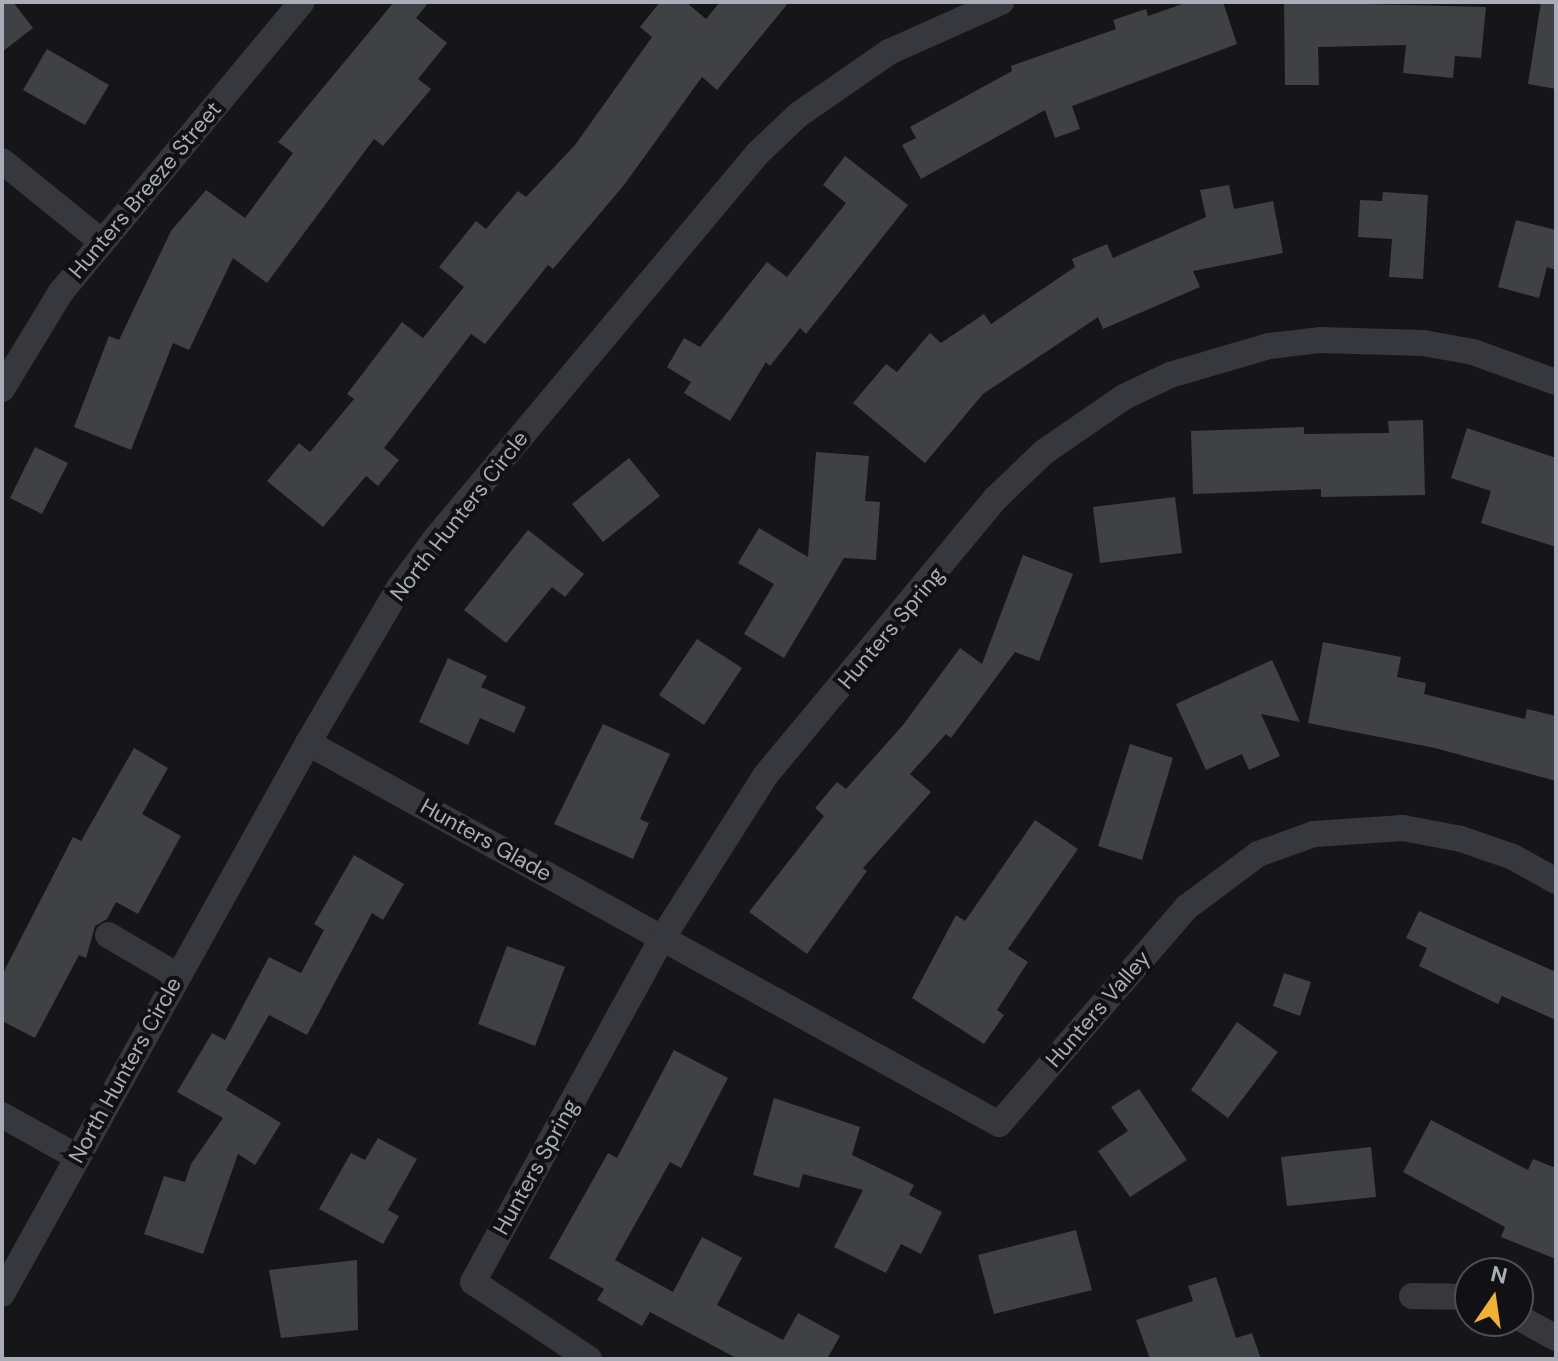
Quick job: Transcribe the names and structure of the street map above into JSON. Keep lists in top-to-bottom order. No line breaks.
{"streets":{"street":["Hunters Breeze Street","North Hunters Circle","Hunters Spring","Hunters Glade","Hunters Valley"]},"crossings":[["North Hunters Circle","Hunters Glade"],["Hunters Spring","Hunters Glade"],["Hunters Spring","Hunters Valley"],["Hunters Glade","Hunters Valley"]],"north":"top"}
